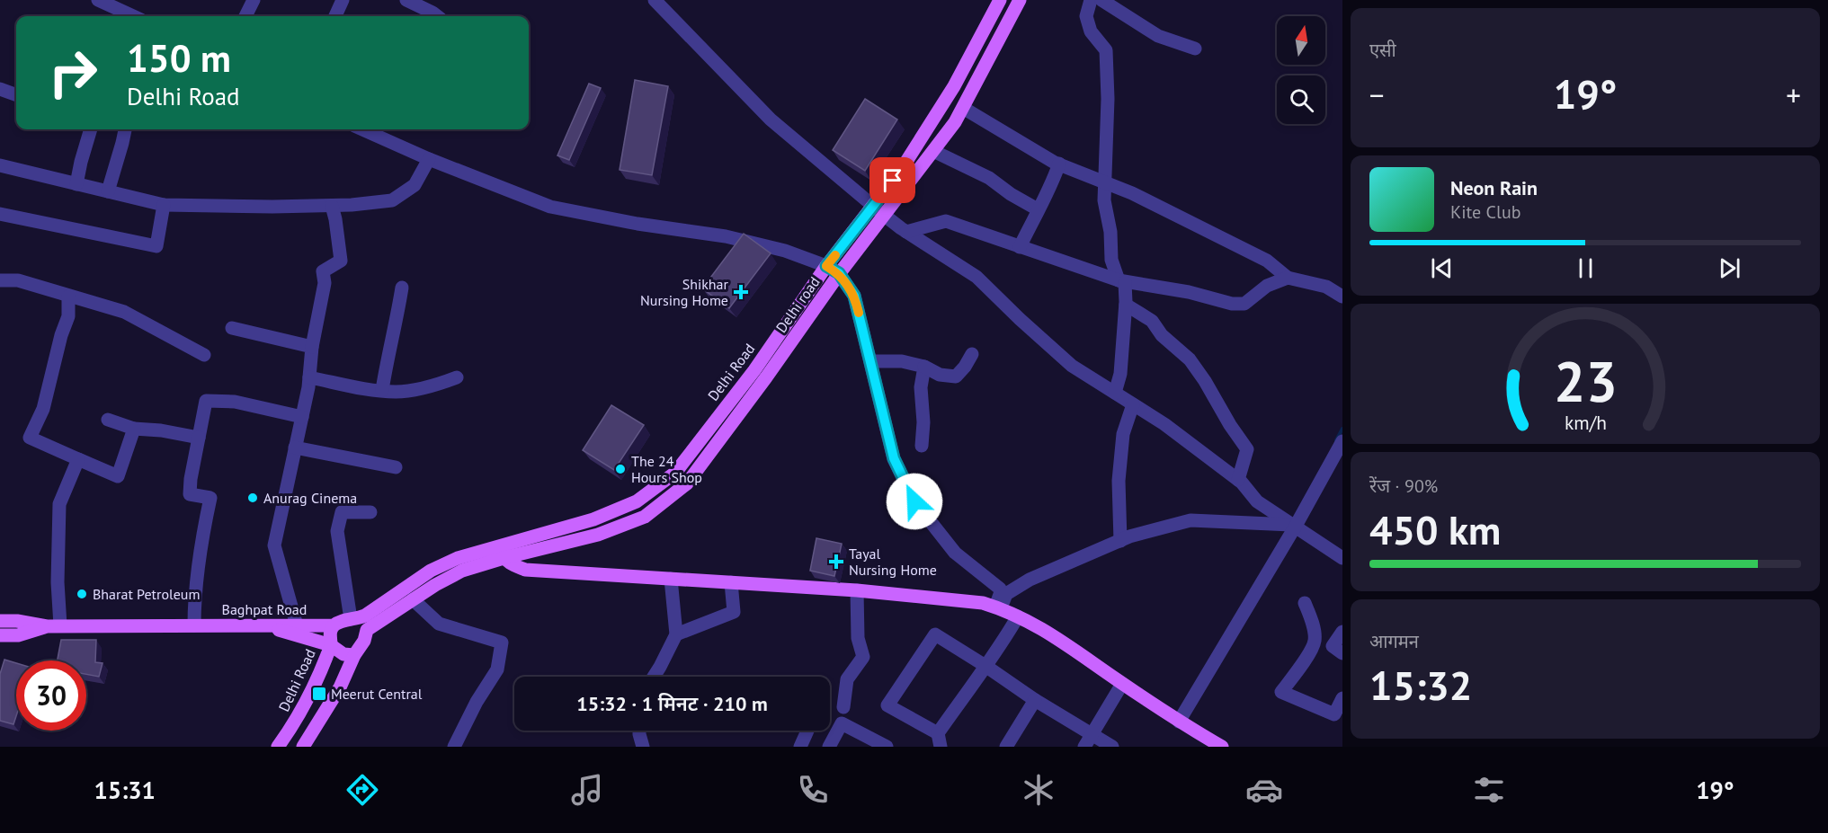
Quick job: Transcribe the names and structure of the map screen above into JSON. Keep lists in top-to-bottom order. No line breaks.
{"streets":{"main road":["Delhi road","Delhi Road","Baghpat Road"]},"crossings":[["Delhi road","Delhi Road"],["Delhi Road","Baghpat Road"]],"places":{"health":["Shikhar Nursing Home","Tayal Nursing Home"],"other":["The 24 Hours Shop","Anurag Cinema","Bharat Petroleum"],"transit":["Meerut Central"]},"north":"top","page":{"tile":["एसी",["रेंज · 90%","450 km"],["आगमन","15:32"]],"turn":["150 m","Delhi Road"],"heat":["−","19°","+"],"song":["Neon Rain","Kite Club"],"limit":"30","trip":"15:32 · 1 मिनट · 210 m","tabs":["15:31","19°"],"gauge":["23","km/h"]}}
